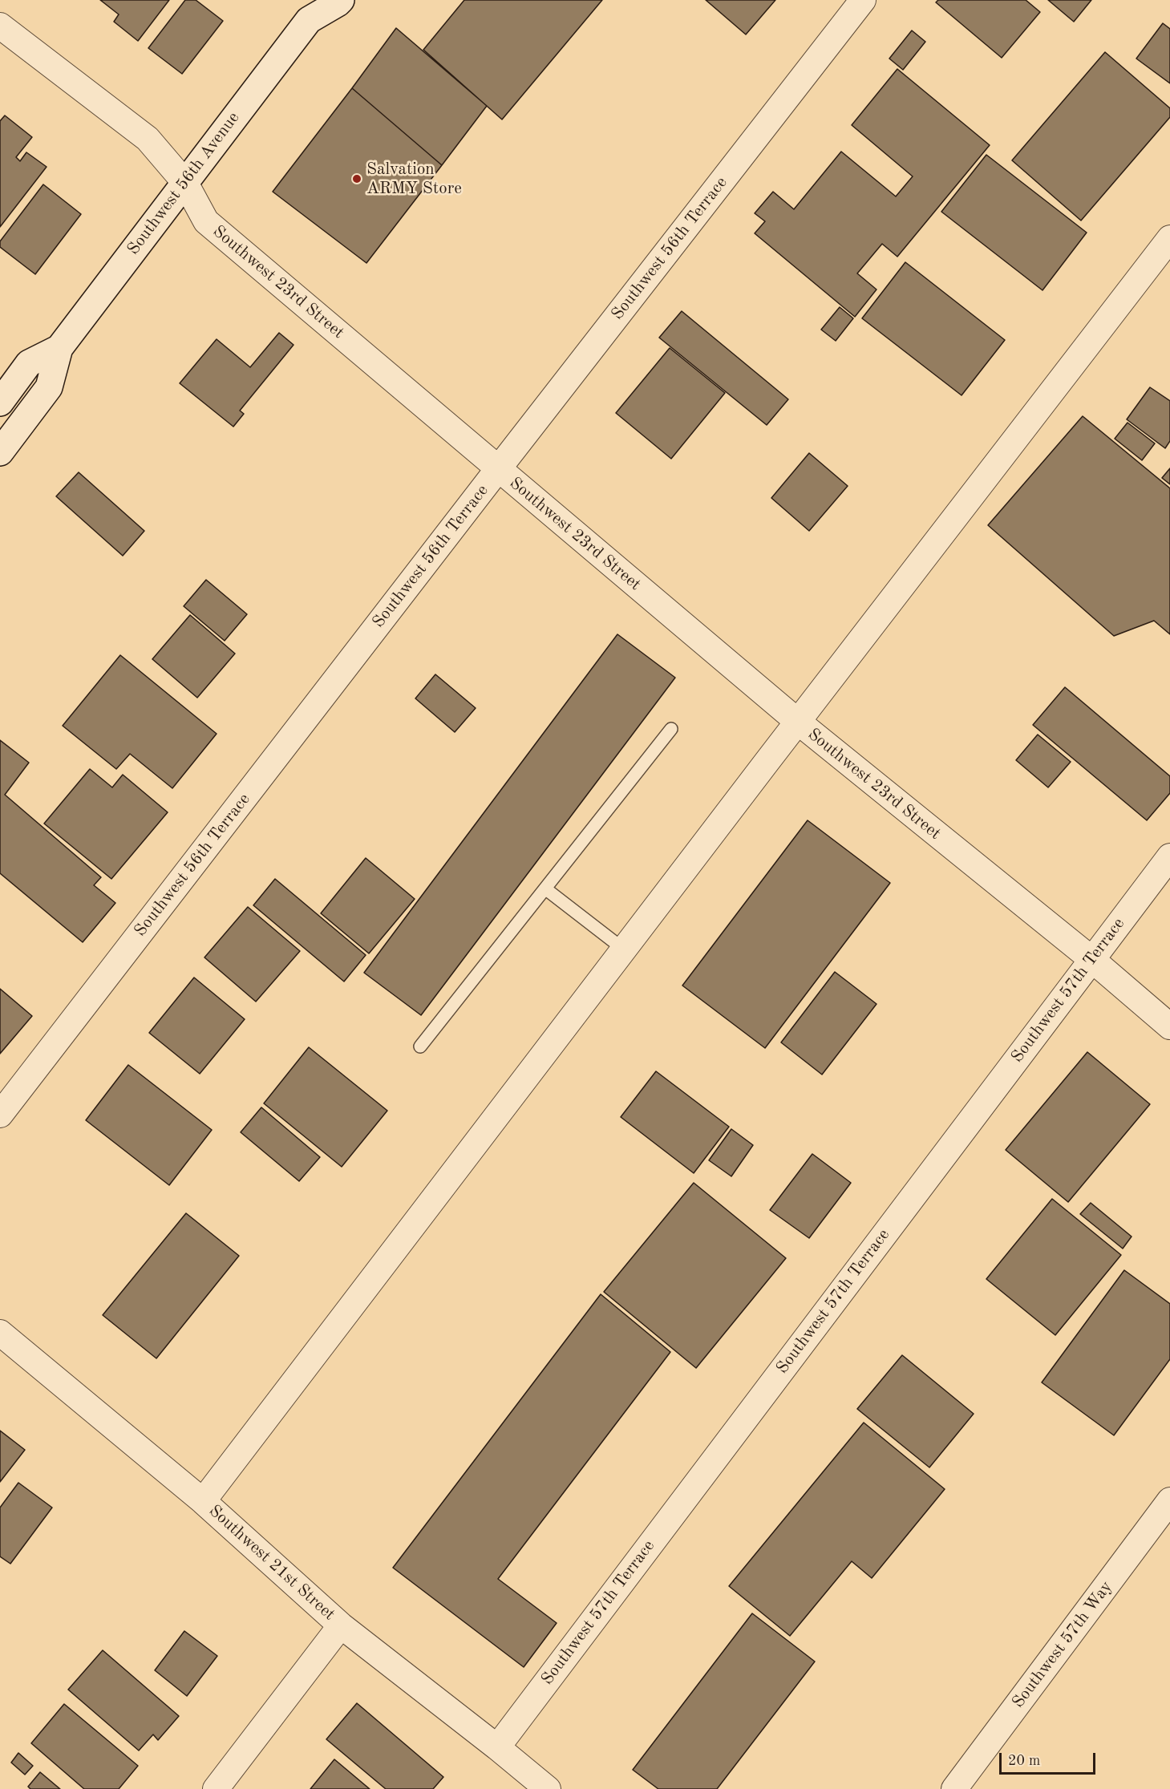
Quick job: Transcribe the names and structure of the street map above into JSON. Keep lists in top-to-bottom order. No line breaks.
{"streets":{"street":["Southwest 56th Avenue","Southwest 56th Terrace","Southwest 23rd Street","Southwest 57th Terrace","Southwest 21st Street","Southwest 57th Way"]},"crossings":[["Southwest 56th Avenue","Southwest 23rd Street"],["Southwest 56th Terrace","Southwest 23rd Street"],["Southwest 23rd Street","Southwest 57th Terrace"],["Southwest 57th Terrace","Southwest 21st Street"]],"places":["Salvation ARMY Store"],"scale_bar":"20 m"}
